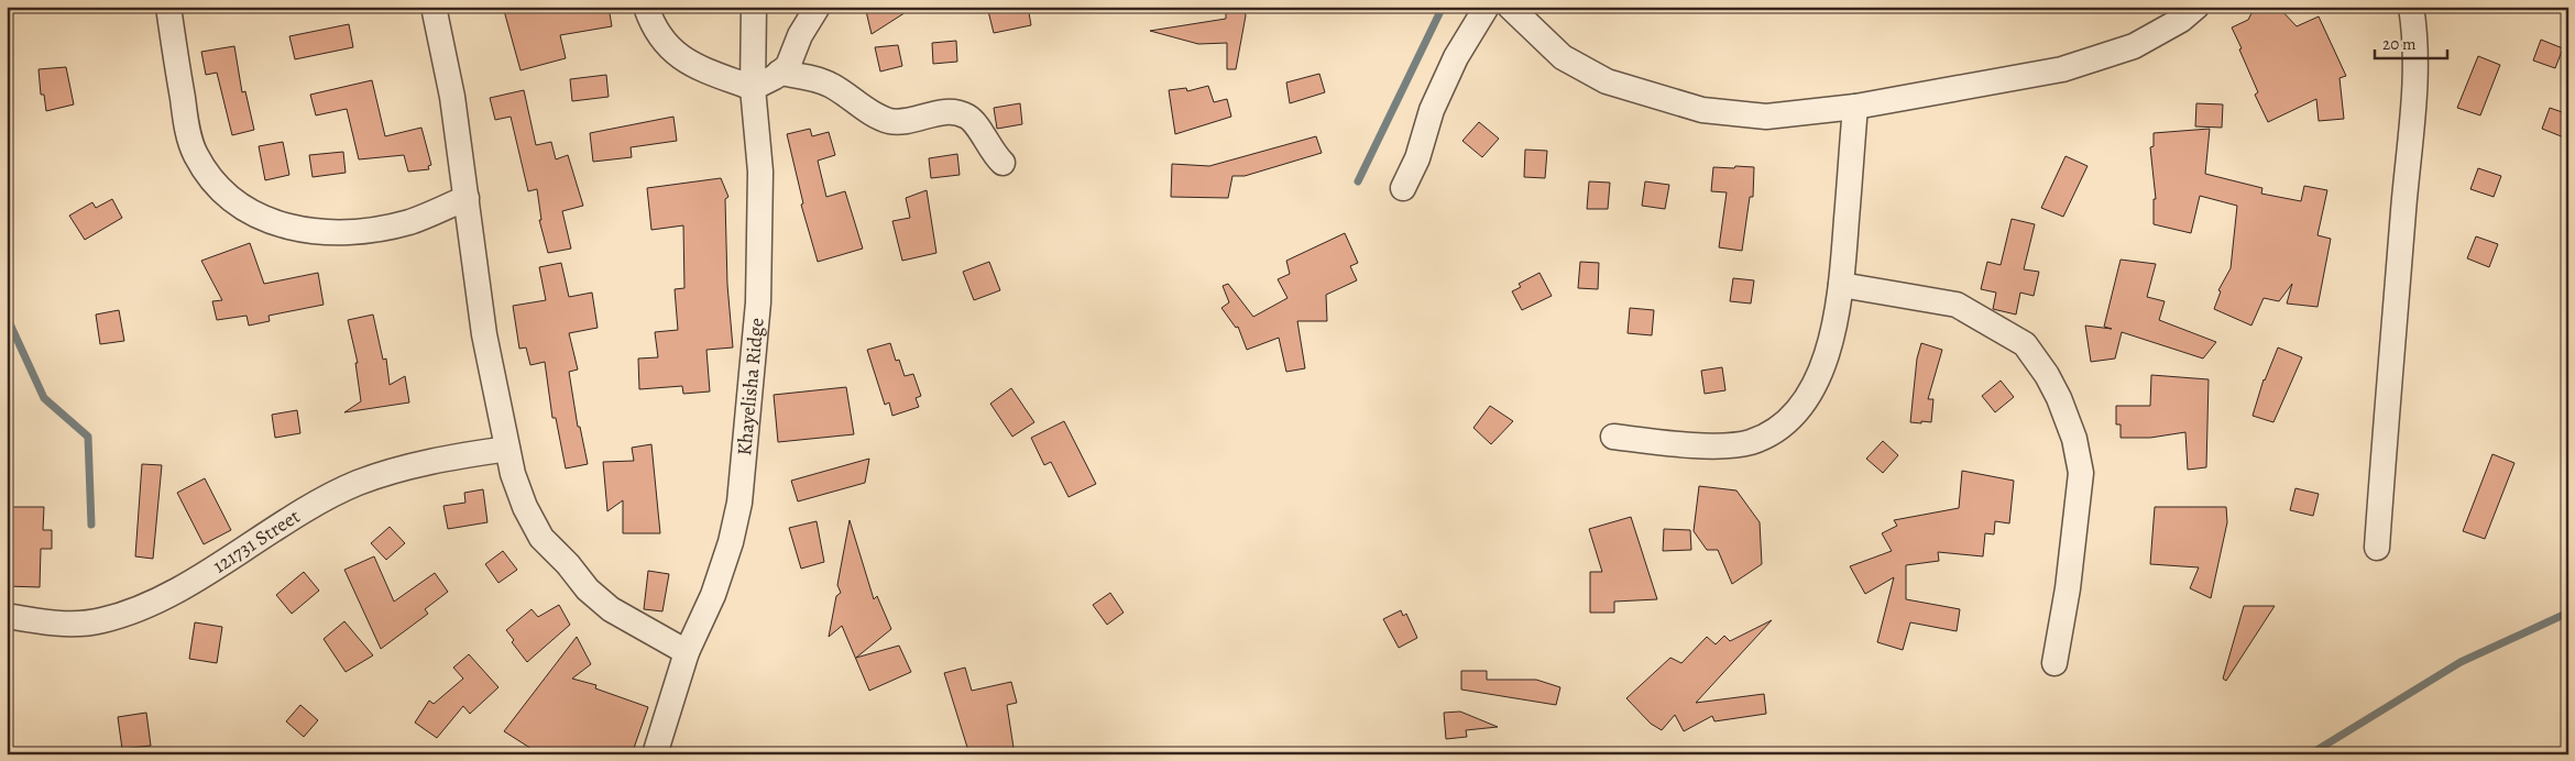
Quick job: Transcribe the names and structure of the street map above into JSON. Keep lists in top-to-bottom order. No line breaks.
{"streets":{"street":["Khayelisha Ridge","121731 Street"]},"scale_bar":"20 m"}
